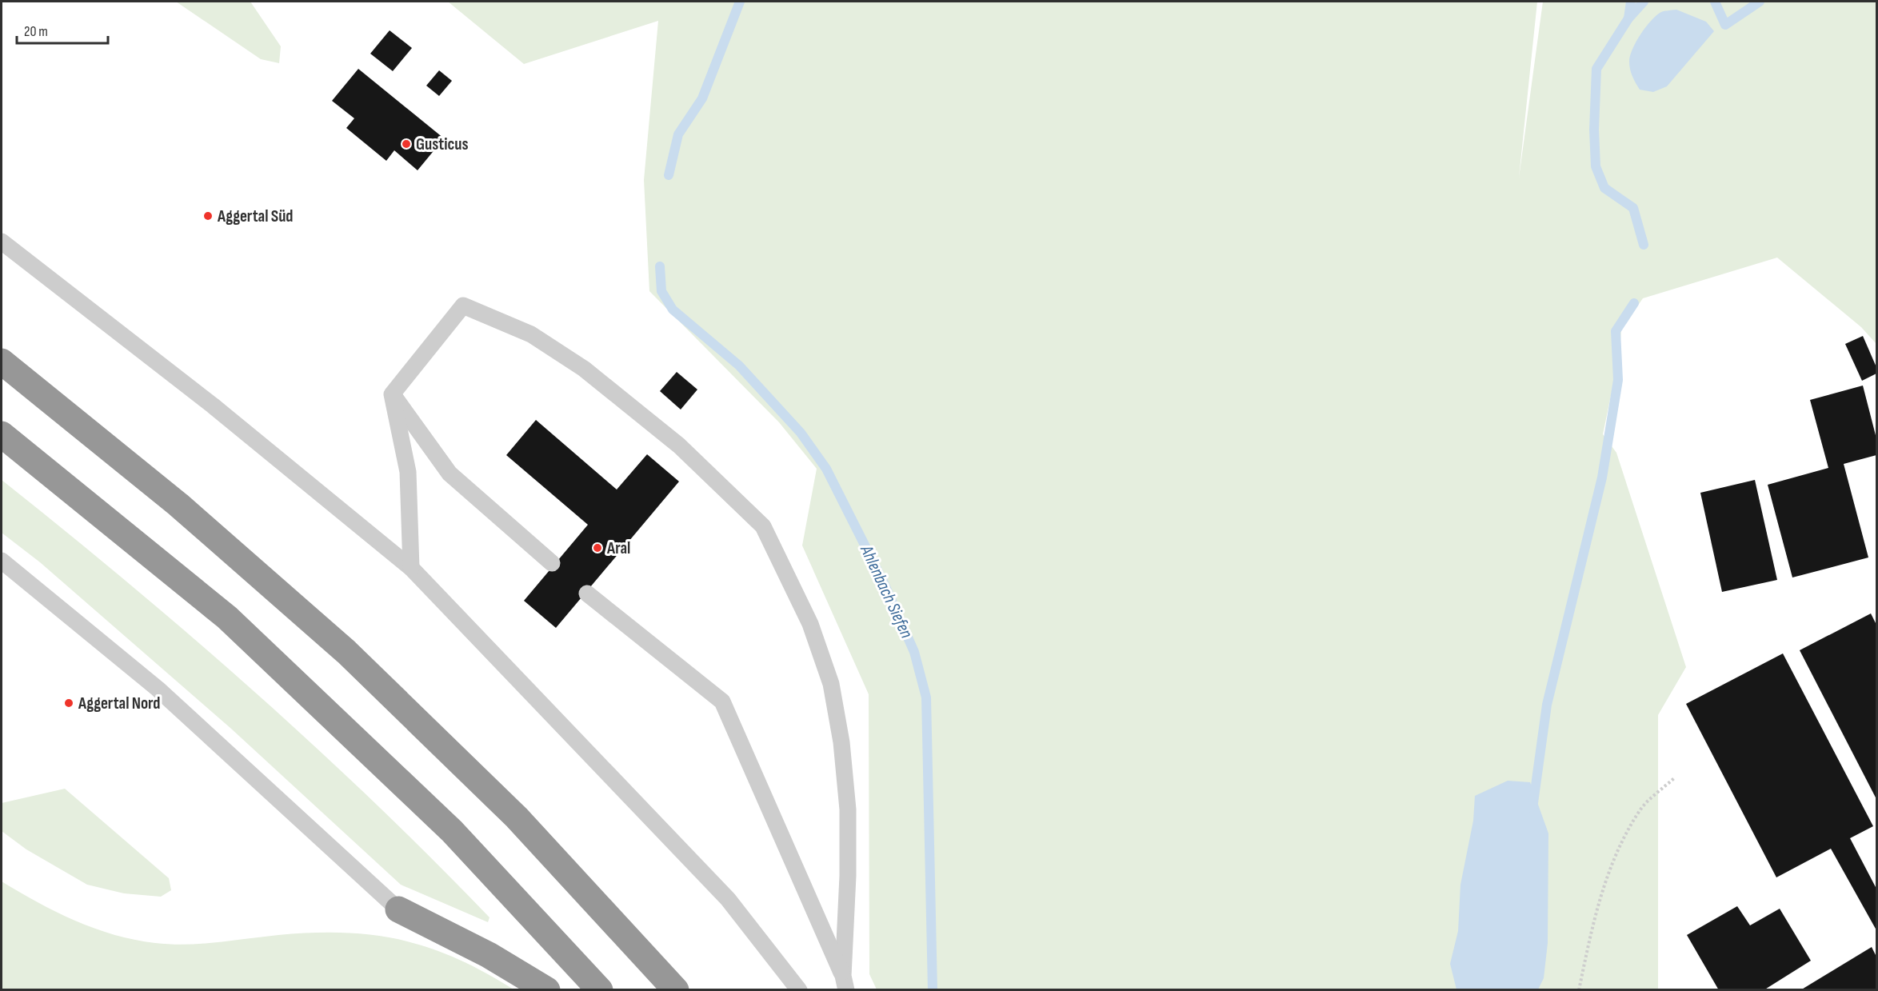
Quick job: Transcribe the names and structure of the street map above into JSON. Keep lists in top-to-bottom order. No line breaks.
{"water":["Ahlenbach Siefen"],"places":["Gusticus","Aggertal Süd","Aral","Aggertal Nord"],"scale_bar":"20 m"}
